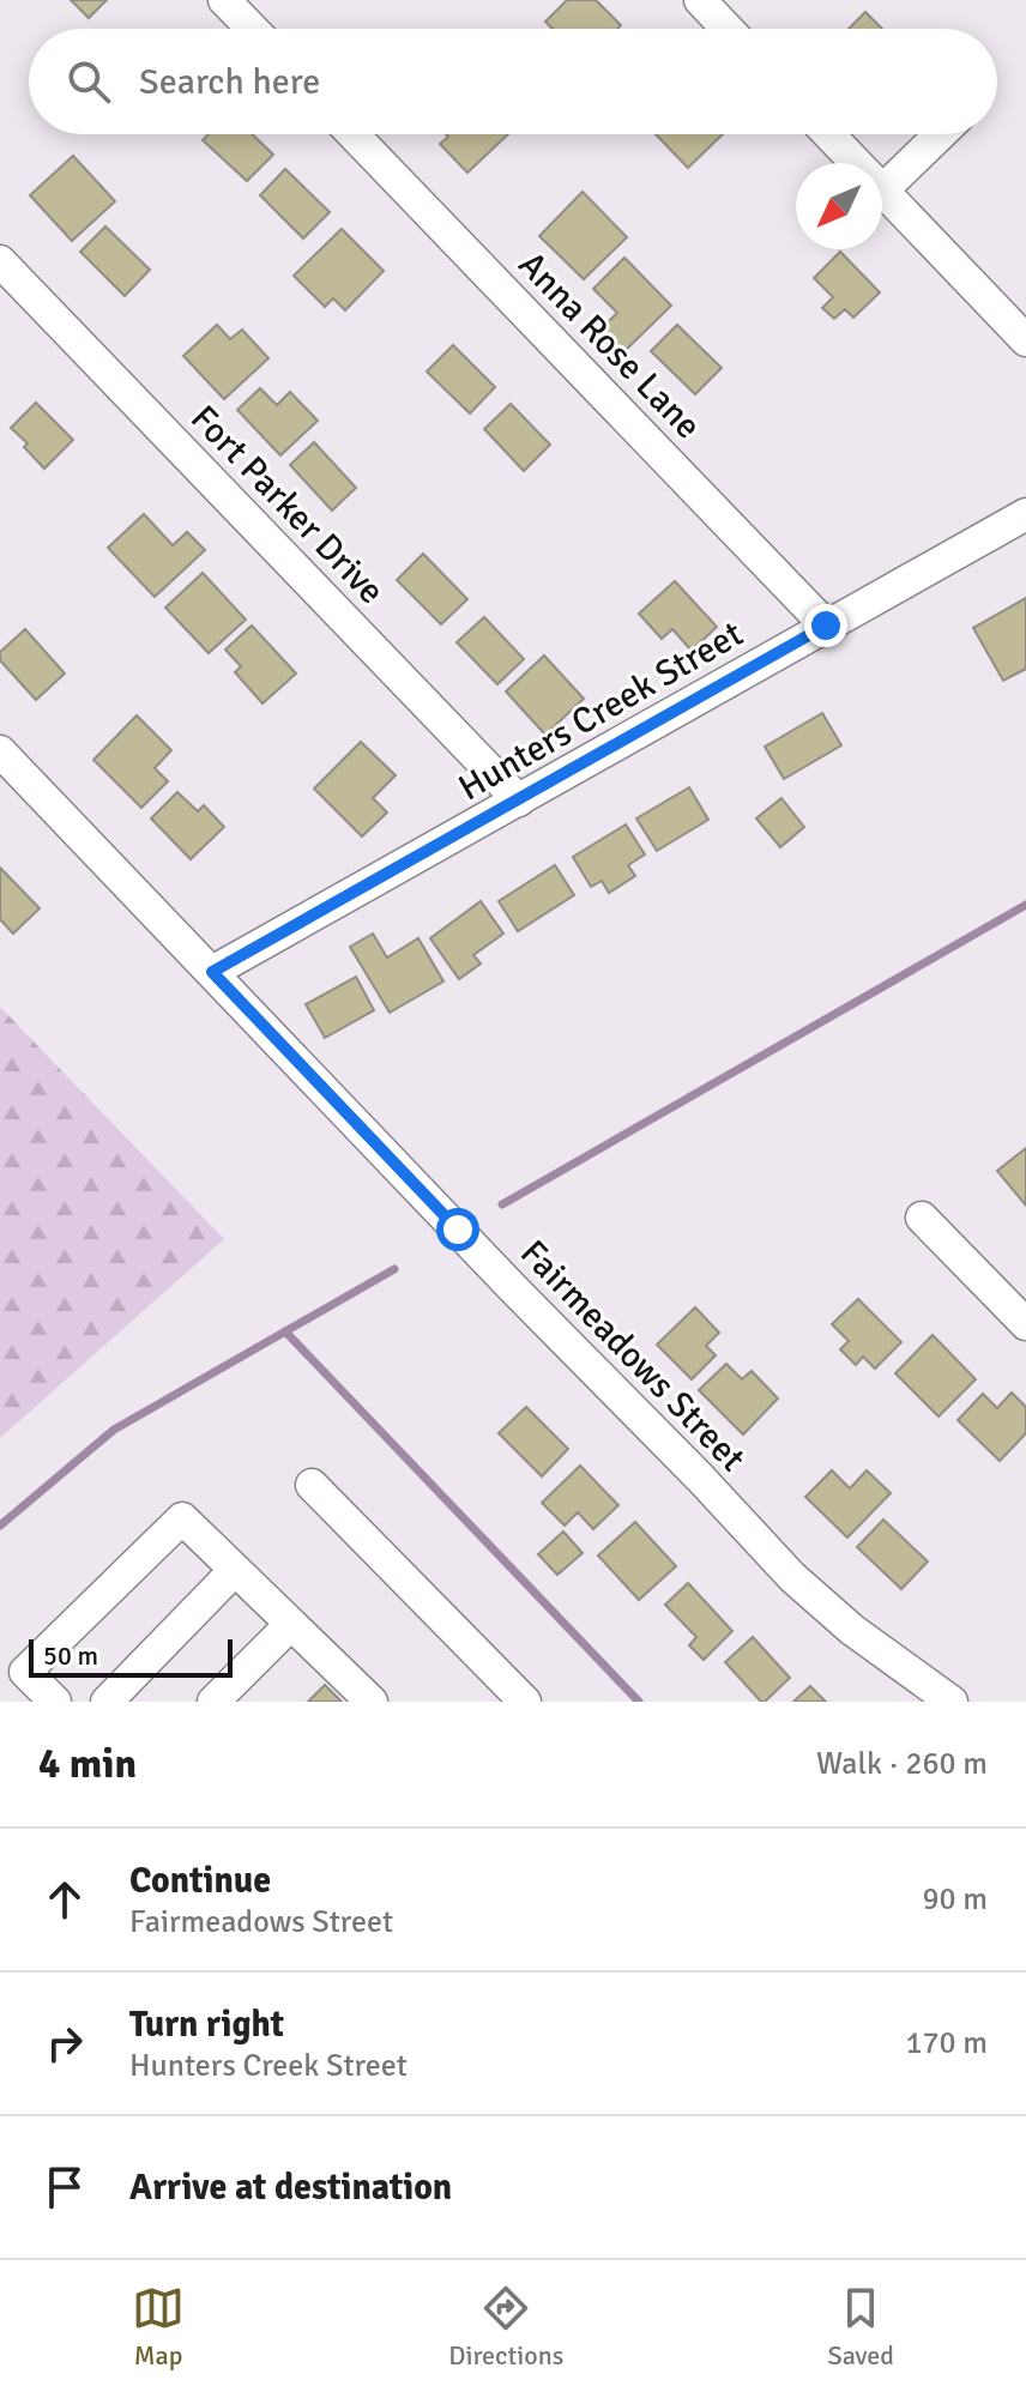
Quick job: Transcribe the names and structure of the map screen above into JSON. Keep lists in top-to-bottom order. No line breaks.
{"streets":{"street":["Anna Rose Lane","Fort Parker Drive","Hunters Creek Street","Fairmeadows Street"]},"crossings":[["Anna Rose Lane","Hunters Creek Street"],["Fort Parker Drive","Hunters Creek Street"],["Hunters Creek Street","Fairmeadows Street"]],"scale_bar":"50 m","north":"bottom left","page":{"search":"Search here","scale":"50 m","heading":["4 min","Walk · 260 m"],"list":[["Continue","Fairmeadows Street","90 m"],["Turn right","Hunters Creek Street","170 m"],"Arrive at destination"],"nav":["Map","Directions","Saved"]}}
